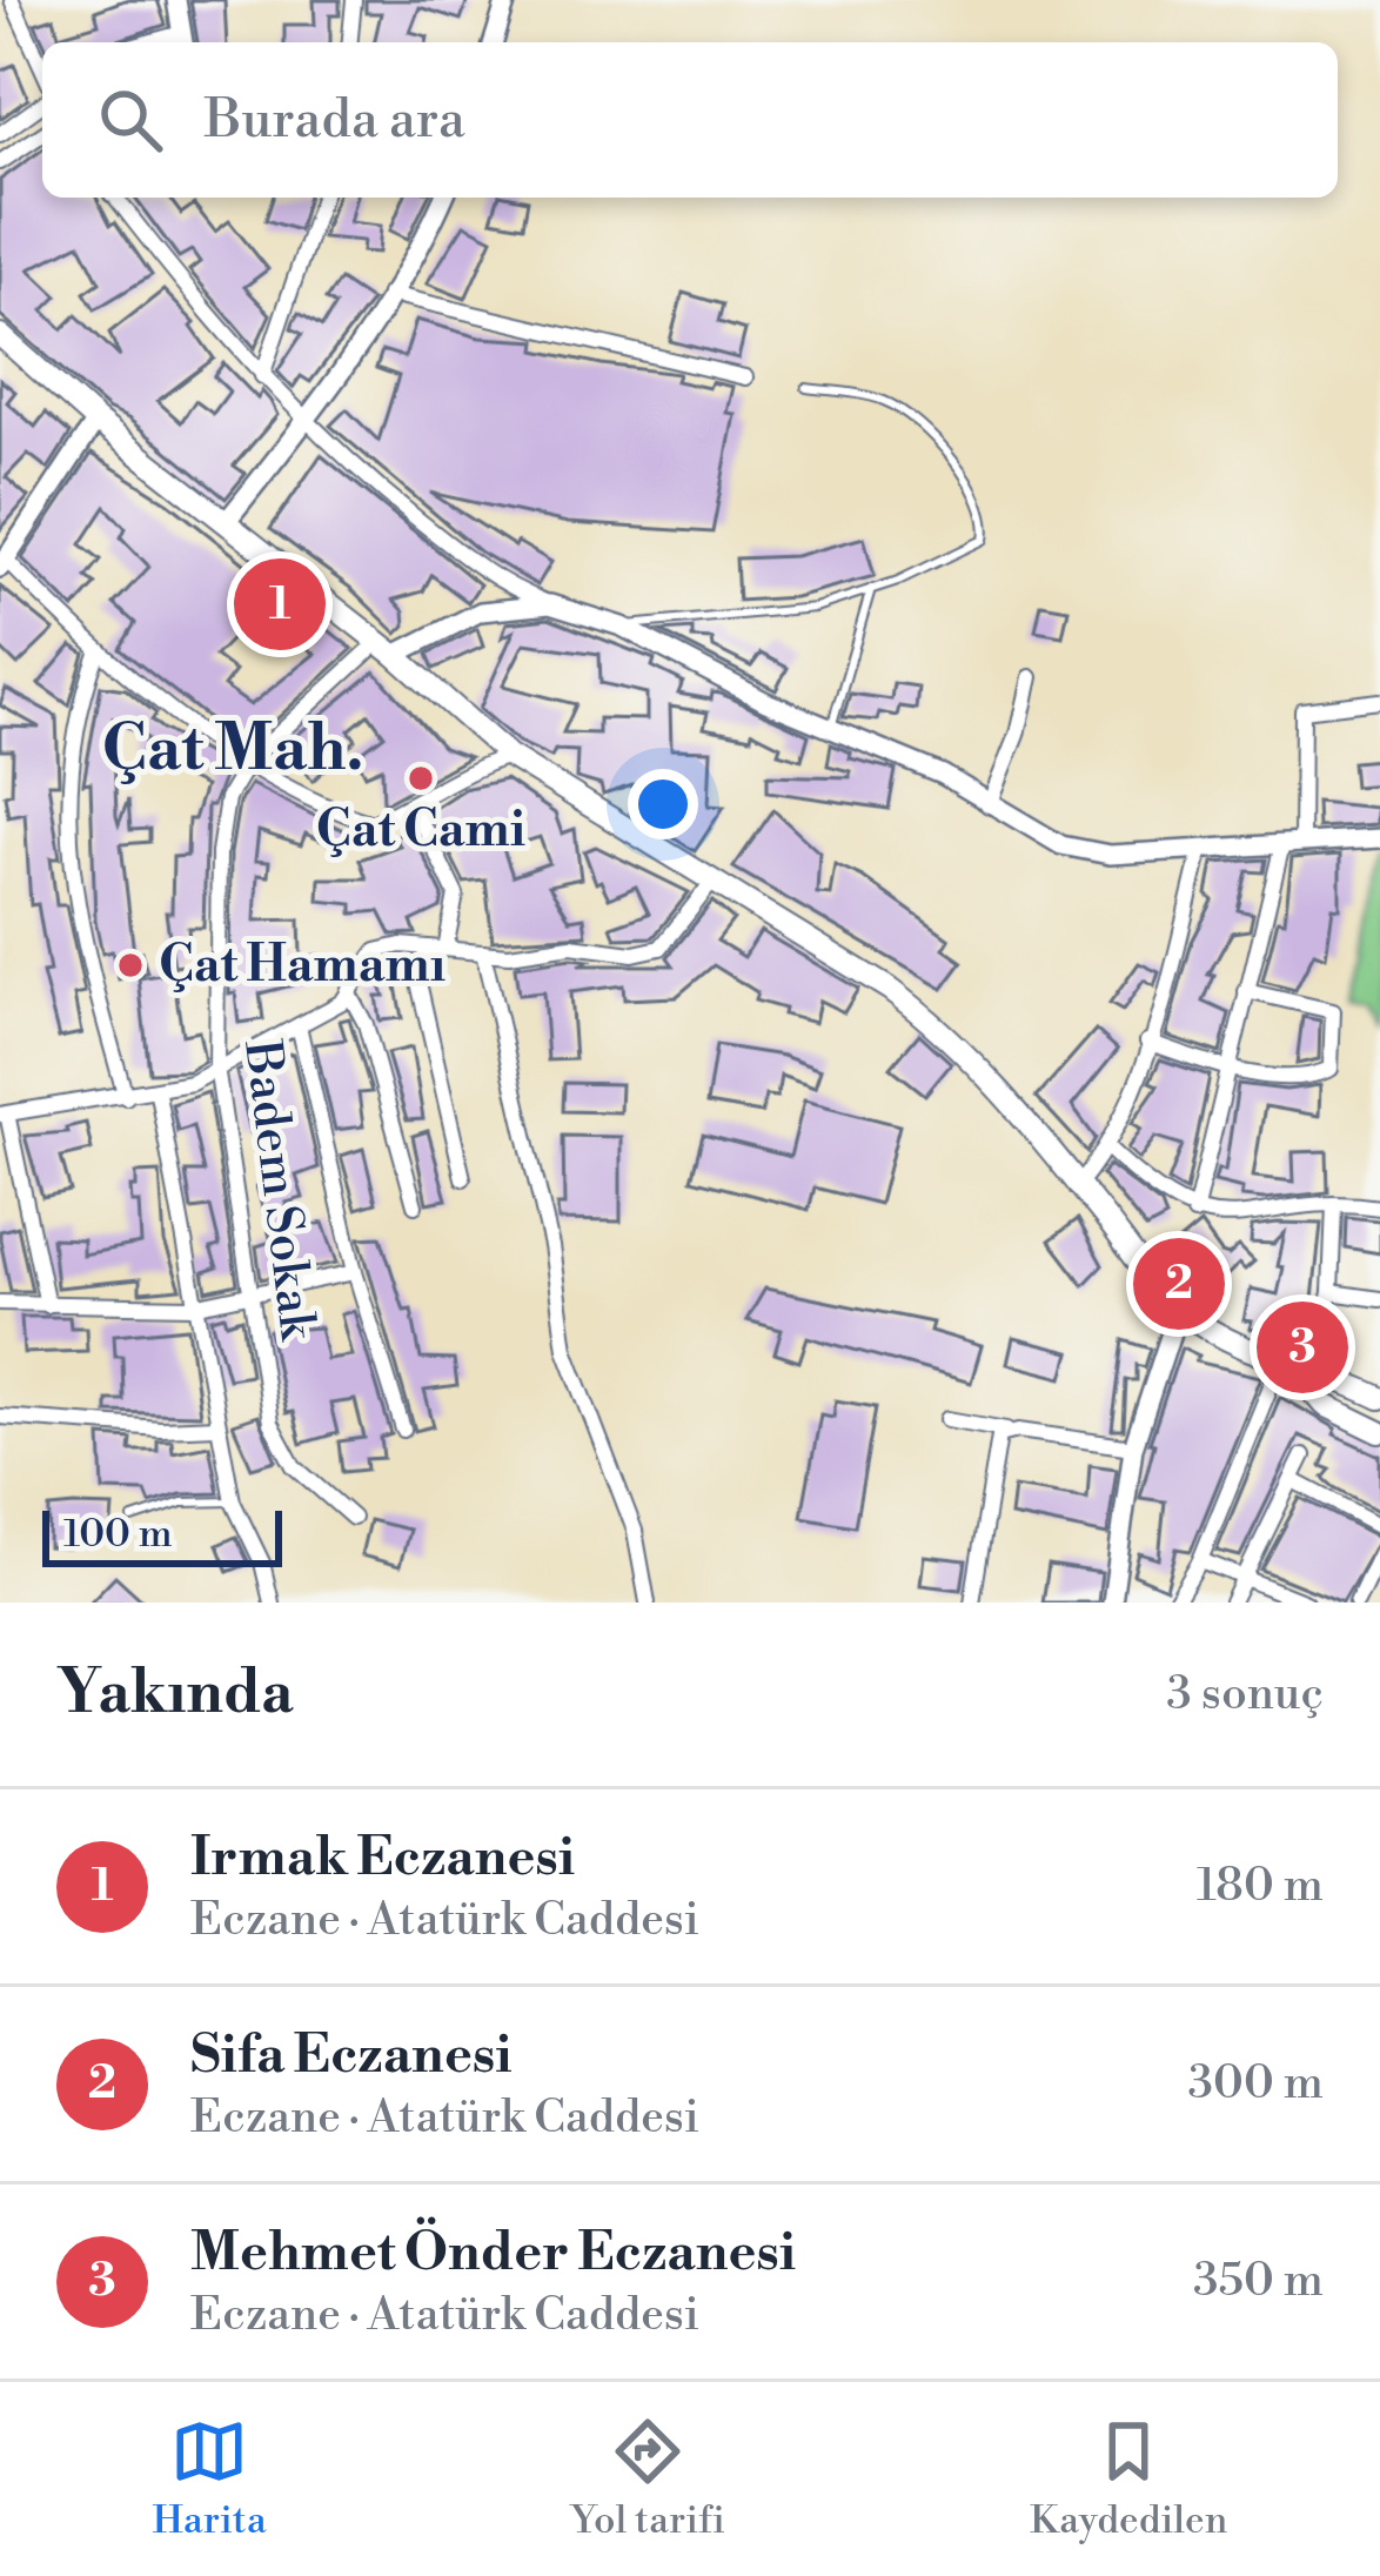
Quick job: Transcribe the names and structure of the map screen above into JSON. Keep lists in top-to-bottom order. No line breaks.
{"streets":{"street":["Badem Sokak"]},"districts":["Çat Mah."],"places":["Çat Cami","Çat Hamamı"],"scale_bar":"100 m","page":{"search":"Burada ara","pins":["1","2","3"],"scale":"100 m","heading":["Yakında","3 sonuç"],"list":[{"mark":"1","name":"Irmak Eczanesi","note":"Eczane · Atatürk Caddesi","value":"180 m"},{"mark":"2","name":"Sifa Eczanesi","note":"Eczane · Atatürk Caddesi","value":"300 m"},{"mark":"3","name":"Mehmet Önder Eczanesi","note":"Eczane · Atatürk Caddesi","value":"350 m"}],"nav":["Harita","Yol tarifi","Kaydedilen"]}}
